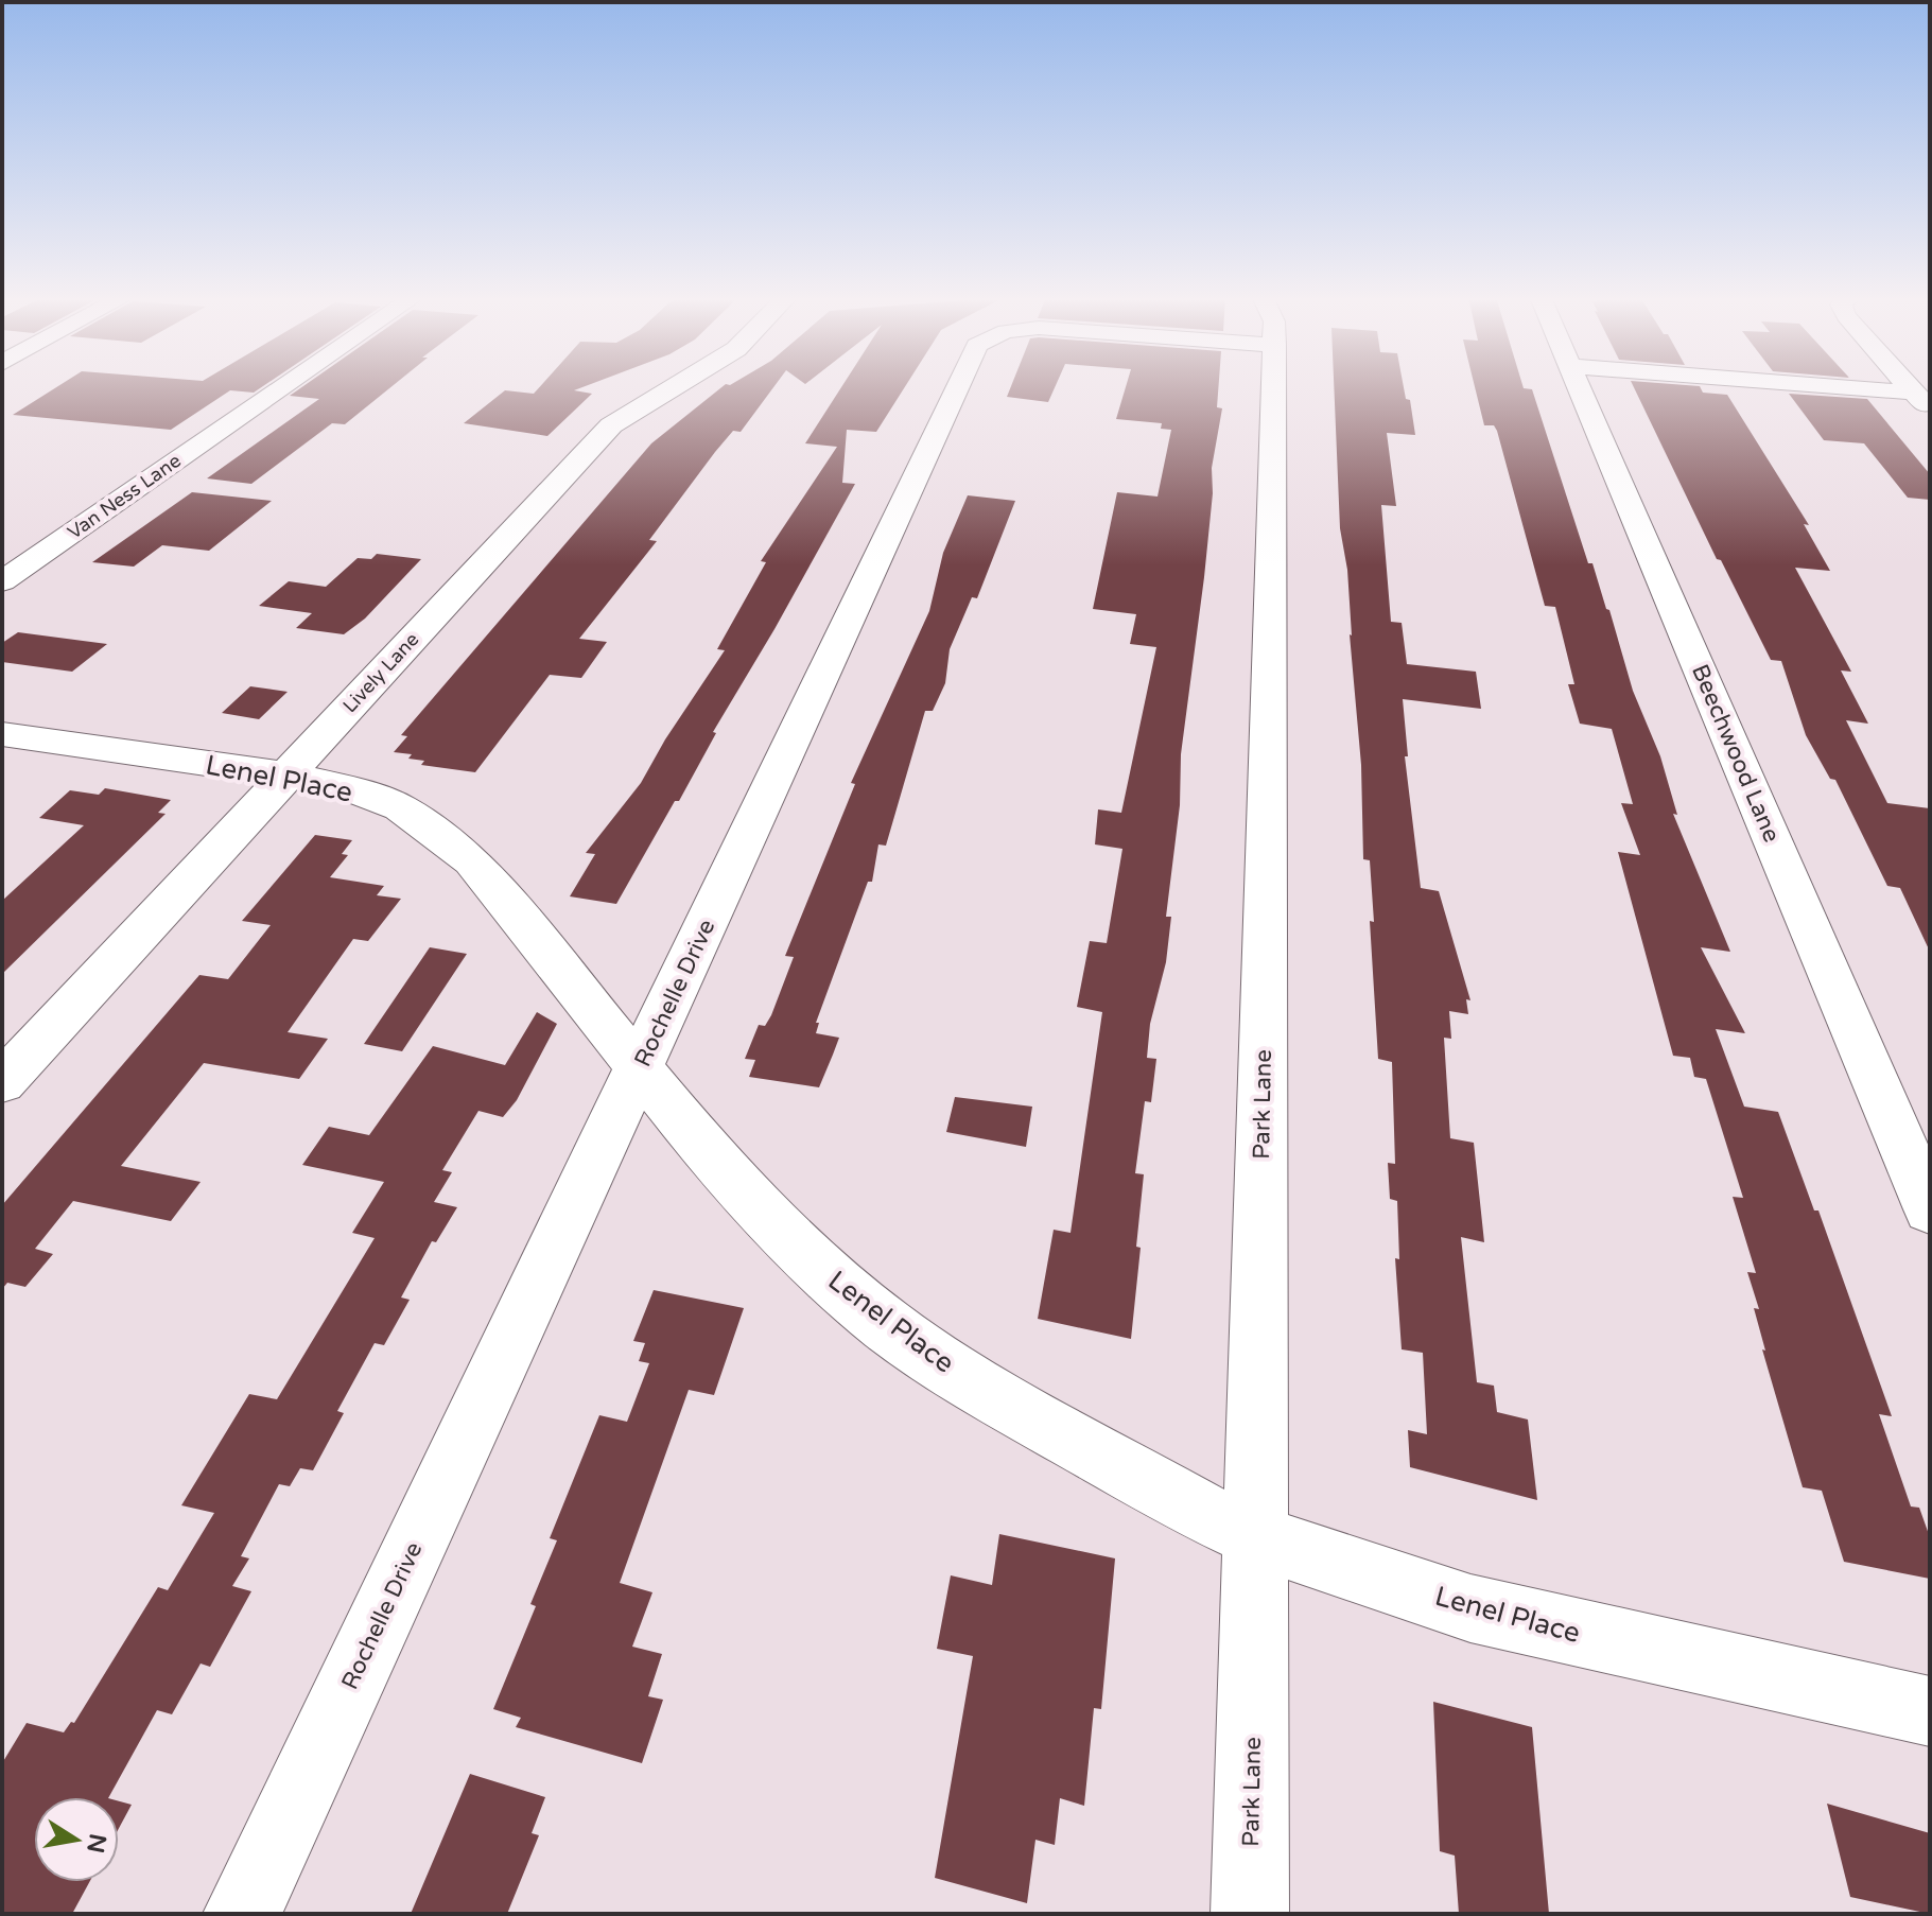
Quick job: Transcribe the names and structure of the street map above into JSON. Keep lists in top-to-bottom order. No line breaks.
{"streets":{"street":["Van Ness Lane","Lively Lane","Beechwood Lane","Lenel Place","Rochelle Drive","Park Lane"]},"crossings":[["Lively Lane","Lenel Place"],["Lenel Place","Rochelle Drive"],["Lenel Place","Park Lane"]],"north":"right"}
